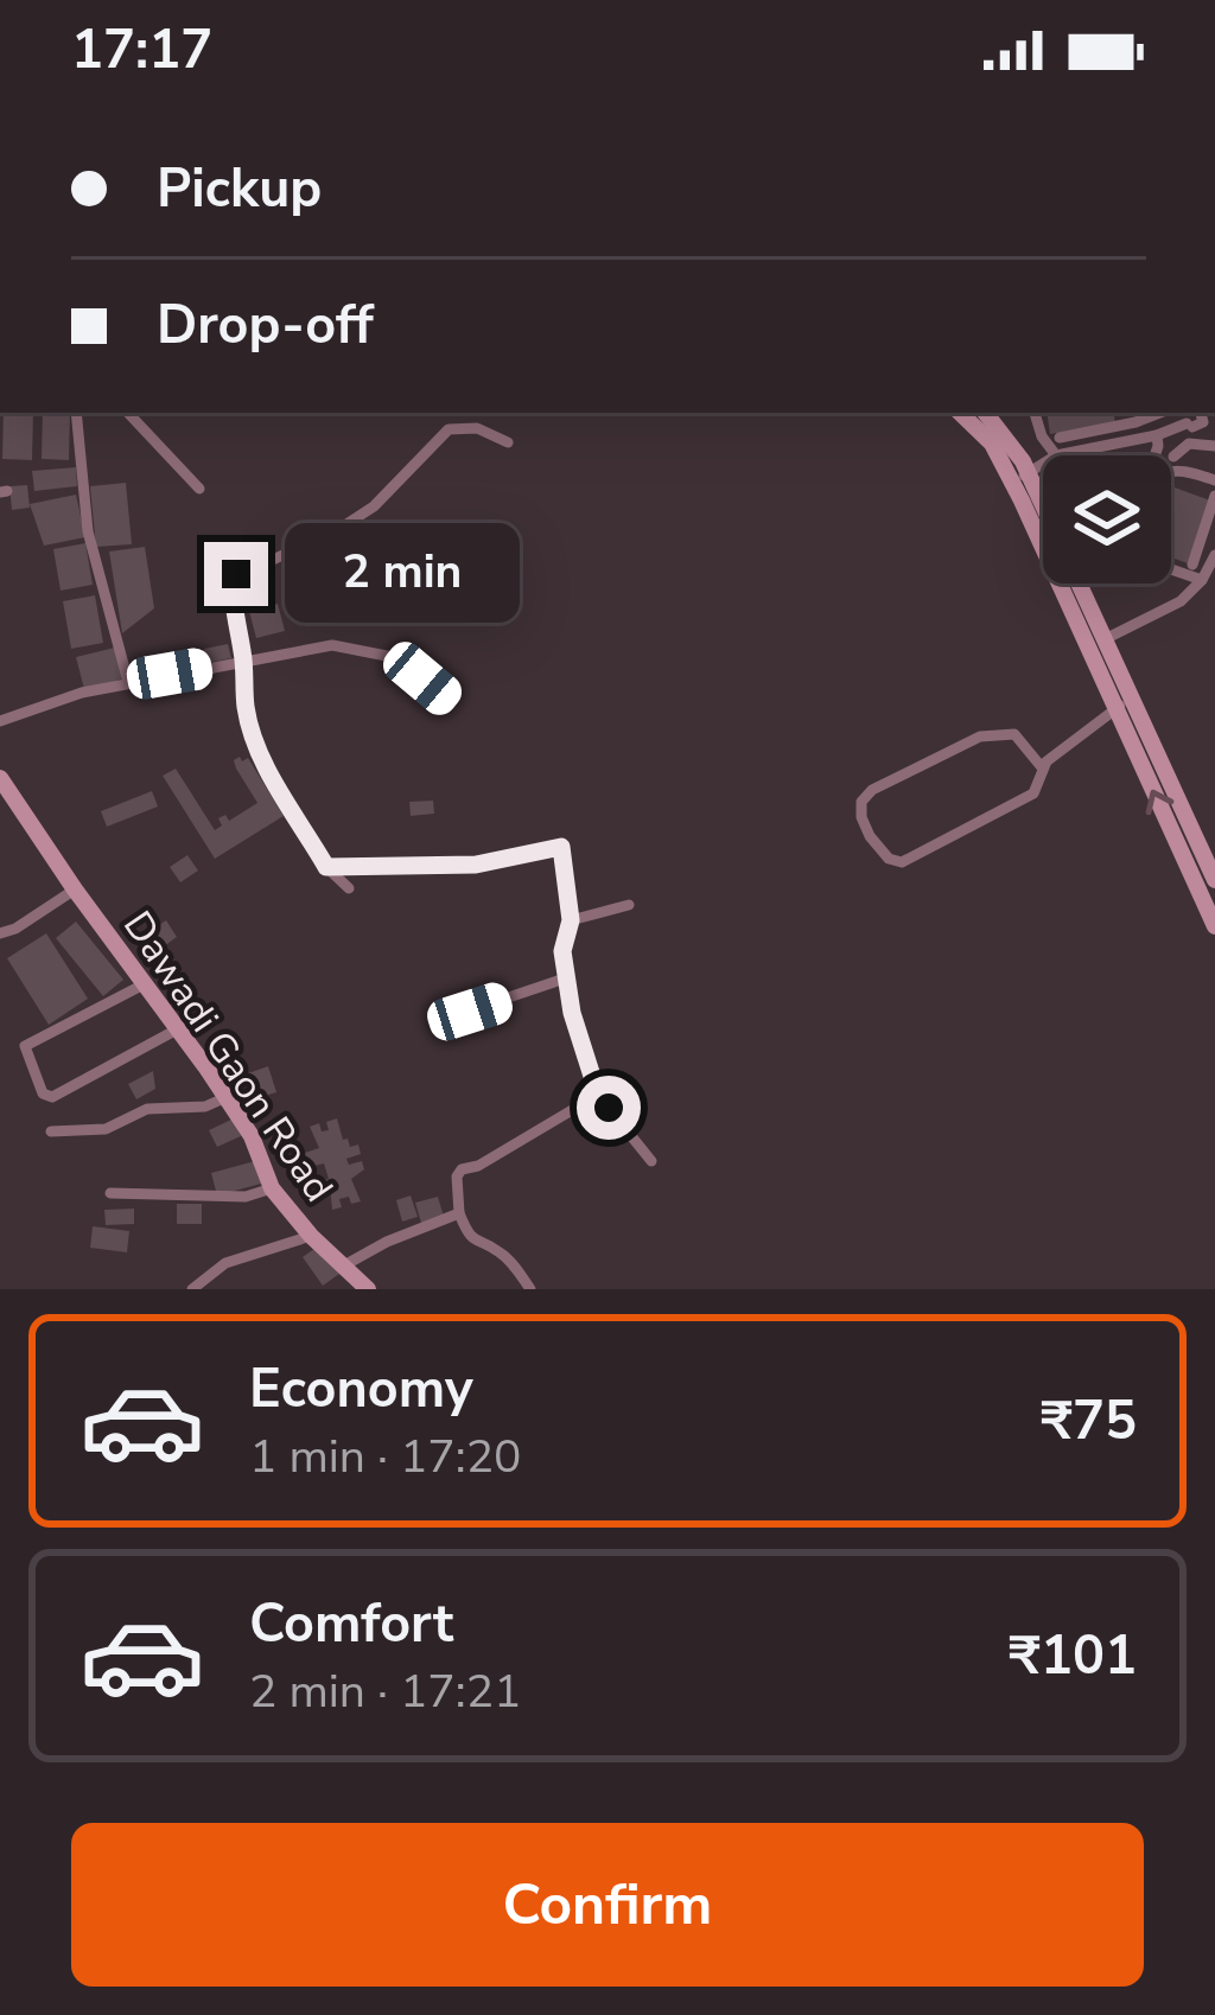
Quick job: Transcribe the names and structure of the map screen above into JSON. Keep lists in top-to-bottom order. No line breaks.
{"streets":{"street":["Dawadi Gaon Road"]},"page":{"status":"17:17","banner":["Pickup","Drop-off"],"bubble":"2 min","list":[{"name":"Economy","note":"1 min · 17:20","value":"₹75"},{"name":"Comfort","note":"2 min · 17:21","value":"₹101"}],"buttons":"Confirm"}}
